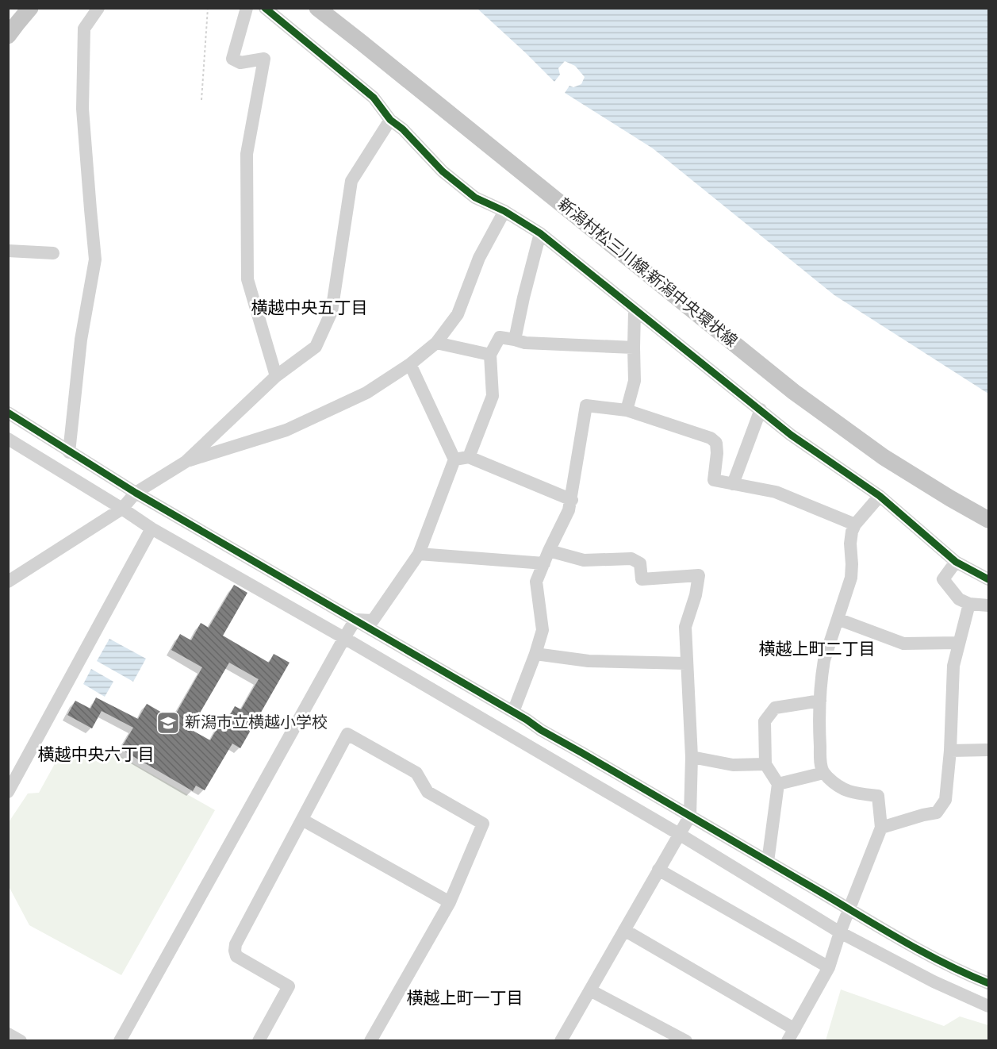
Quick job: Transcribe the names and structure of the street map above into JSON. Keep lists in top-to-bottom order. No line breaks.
{"streets":{"main road":["新潟村松三川線;新潟中央環状線"]},"districts":["横越中央五丁目","横越上町二丁目","横越中央六丁目","横越上町一丁目"],"places":{"school or university":["新潟市立横越小学校"]}}
